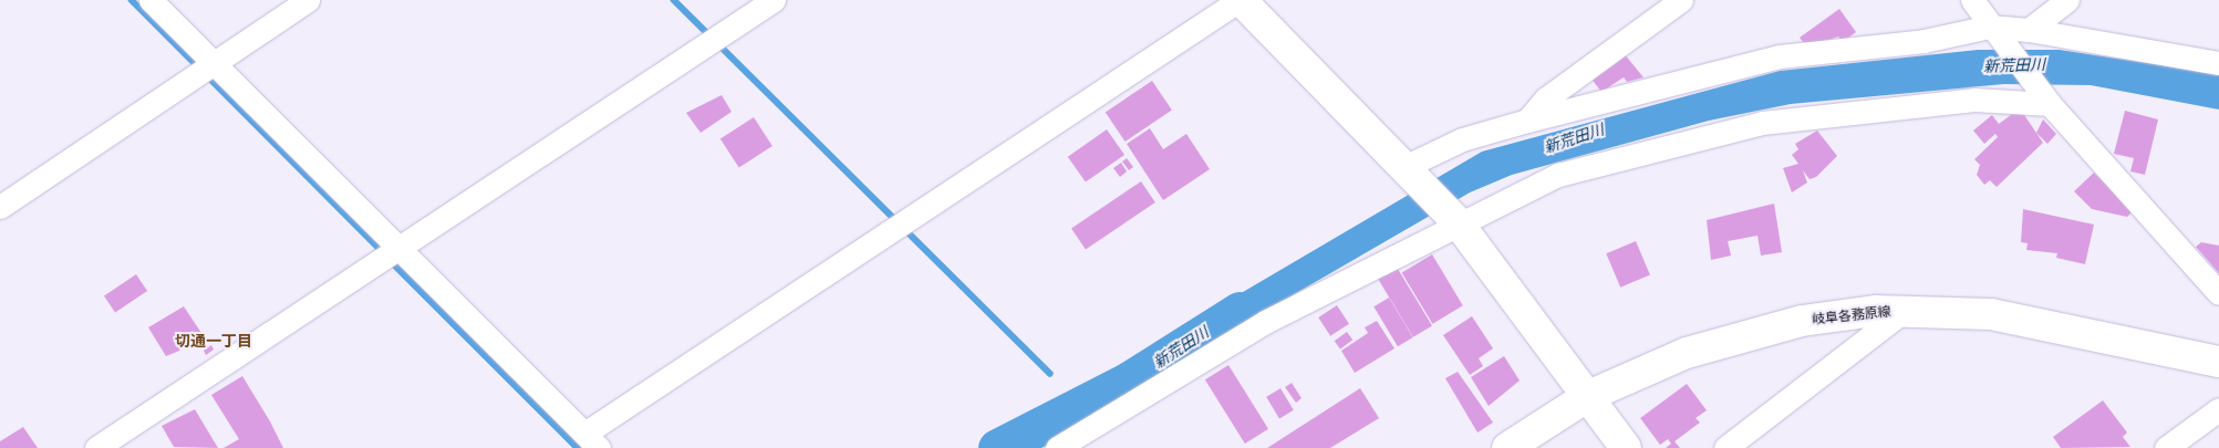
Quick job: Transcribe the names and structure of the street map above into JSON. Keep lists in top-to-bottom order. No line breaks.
{"streets":{"main road":["岐阜各務原線"]},"districts":["切通一丁目"],"water":["新荒田川"]}
